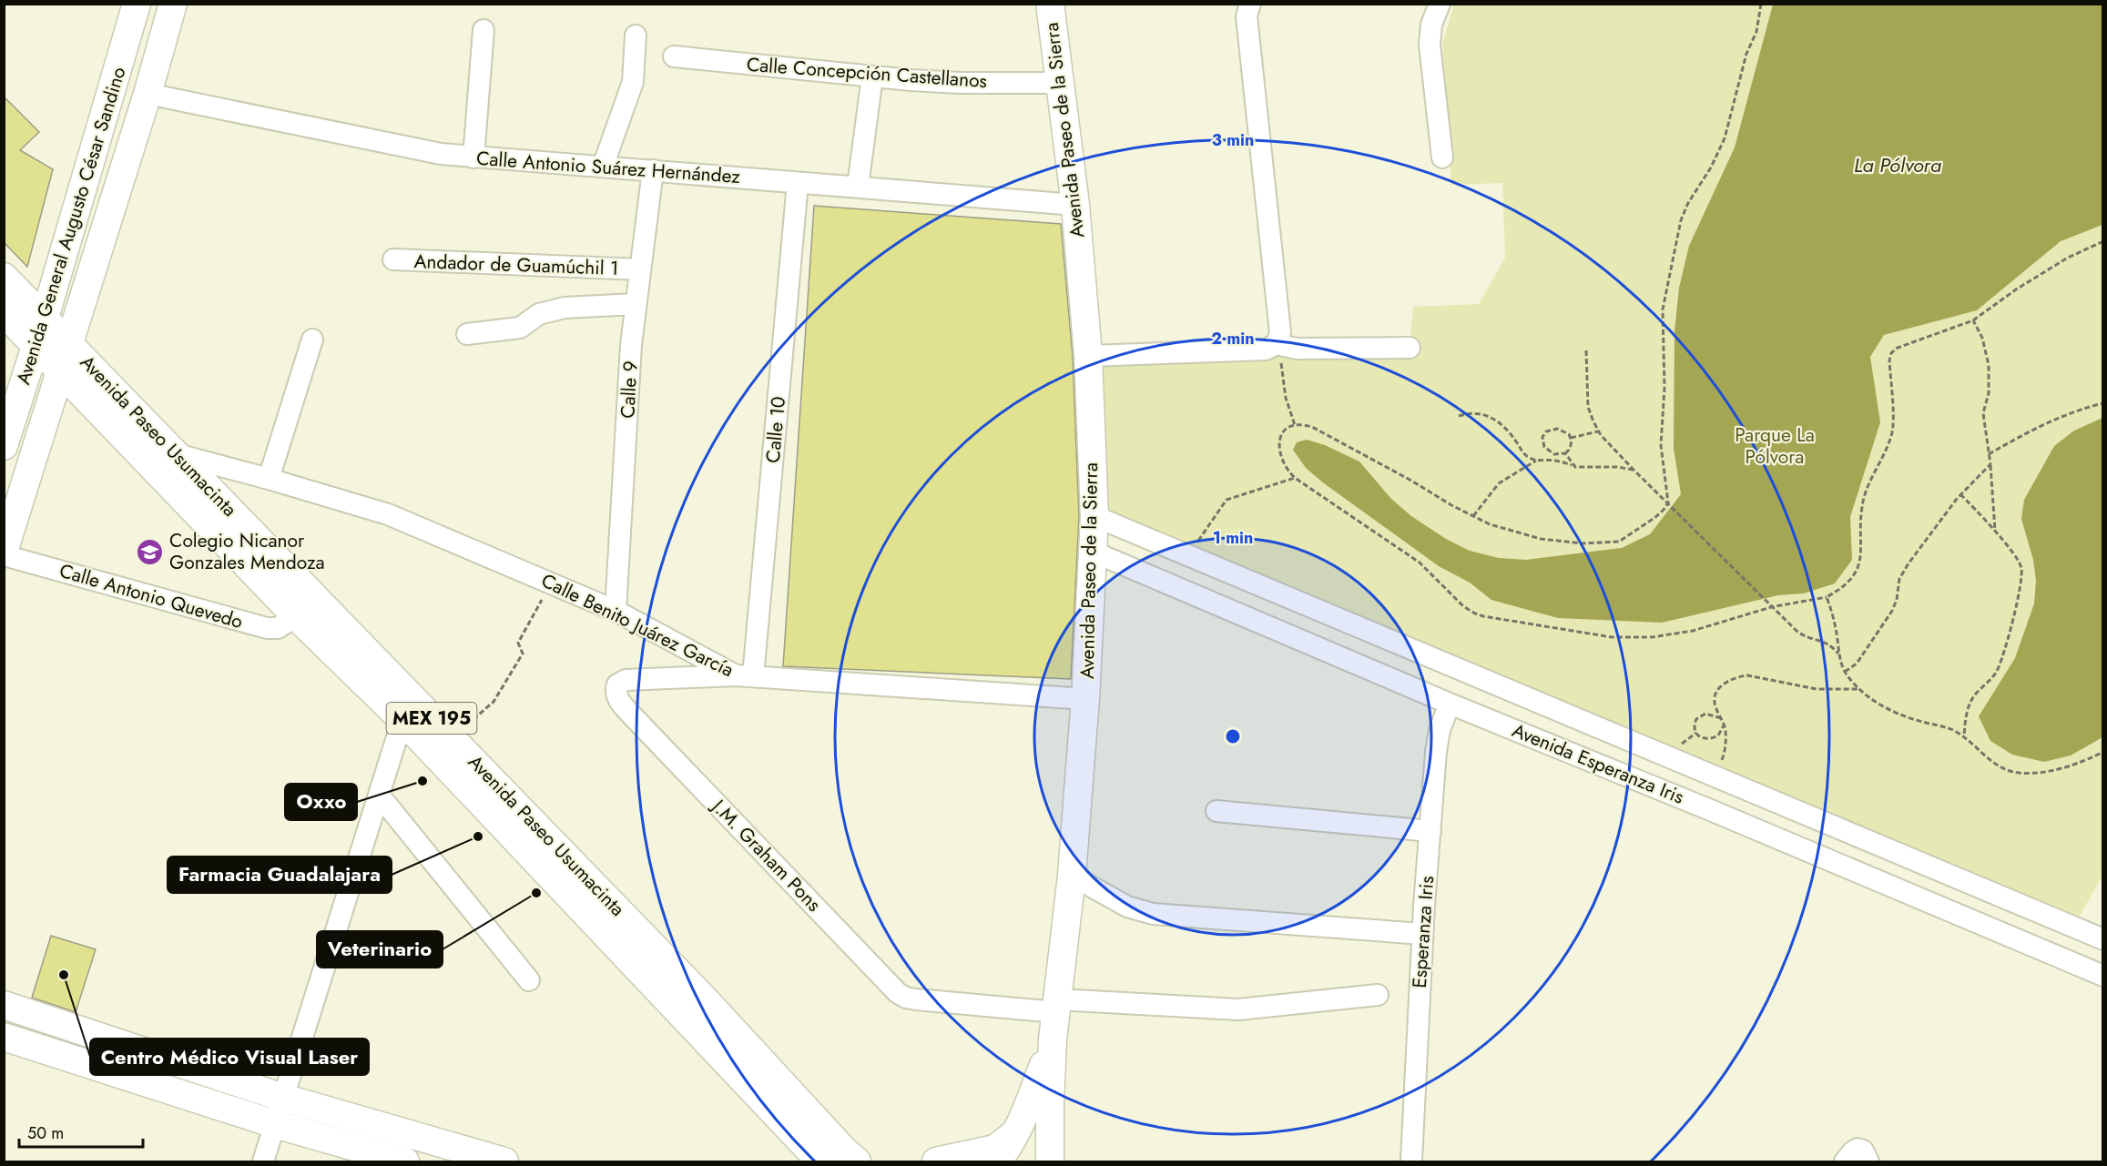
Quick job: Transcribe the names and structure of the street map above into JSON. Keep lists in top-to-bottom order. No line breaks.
{"streets":{"main road":["Avenida Paseo de la Sierra","Avenida General Augusto César Sandino","Avenida Paseo Usumacinta","MEX 195"],"street":["Calle Concepción Castellanos","Calle Antonio Suárez Hernández","Andador de Guamúchil 1","Calle 9","Calle 10","Calle Antonio Quevedo","Calle Benito Juárez García","Avenida Esperanza Iris","J.M. Graham Pons","Esperanza Iris"]},"crossings":[["Calle Concepción Castellanos","Avenida Paseo de la Sierra"],["Avenida Paseo de la Sierra","Calle Antonio Suárez Hernández"],["Avenida Paseo de la Sierra","Calle Benito Juárez García"],["Avenida Paseo de la Sierra","Avenida Esperanza Iris"],["Avenida Paseo de la Sierra","J.M. Graham Pons"],["Calle Antonio Suárez Hernández","Avenida General Augusto César Sandino"],["Calle Antonio Suárez Hernández","Calle 9"],["Calle Antonio Suárez Hernández","Calle 10"],["Avenida General Augusto César Sandino","Avenida Paseo Usumacinta"],["Avenida General Augusto César Sandino","Calle Antonio Quevedo"],["Andador de Guamúchil 1","Calle 9"],["Calle 9","Calle Benito Juárez García"],["Calle 10","Calle Benito Juárez García"],["Calle 10","J.M. Graham Pons"],["Avenida Paseo Usumacinta","Calle Antonio Quevedo"],["Avenida Paseo Usumacinta","Calle Benito Juárez García"],["Calle Benito Juárez García","J.M. Graham Pons"],["Avenida Esperanza Iris","Esperanza Iris"]],"water":["La Pólvora"],"parks":["Parque La Pólvora"],"places":{"school or university":["Colegio Nicanor Gonzales Mendoza"],"other":["Oxxo","Farmacia Guadalajara","Veterinario","Centro Médico Visual Laser"]},"scale_bar":"50 m","rings":["3 min","2 min","1 min"]}
